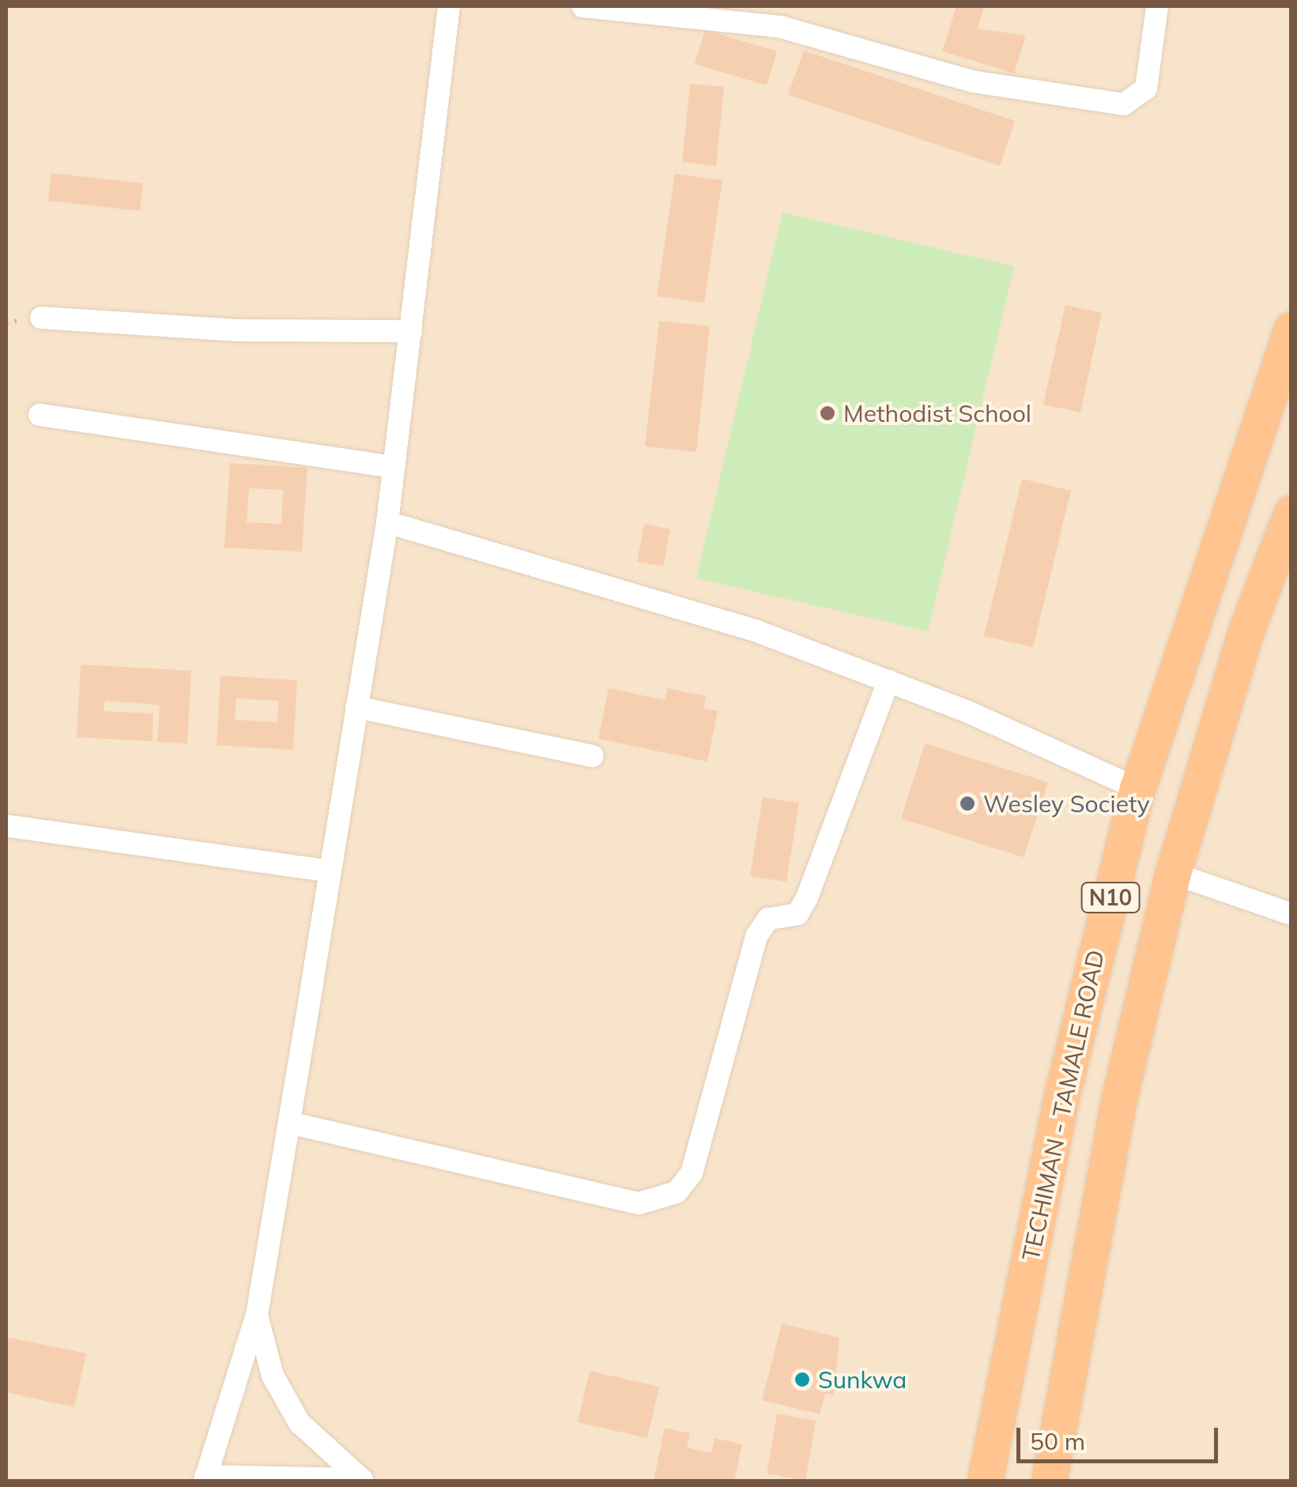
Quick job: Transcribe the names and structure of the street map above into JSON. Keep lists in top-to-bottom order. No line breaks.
{"streets":{"highway":["N10","TECHIMAN - TAMALE ROAD"]},"places":["Methodist School","Wesley Society","Sunkwa"],"scale_bar":"50 m"}
